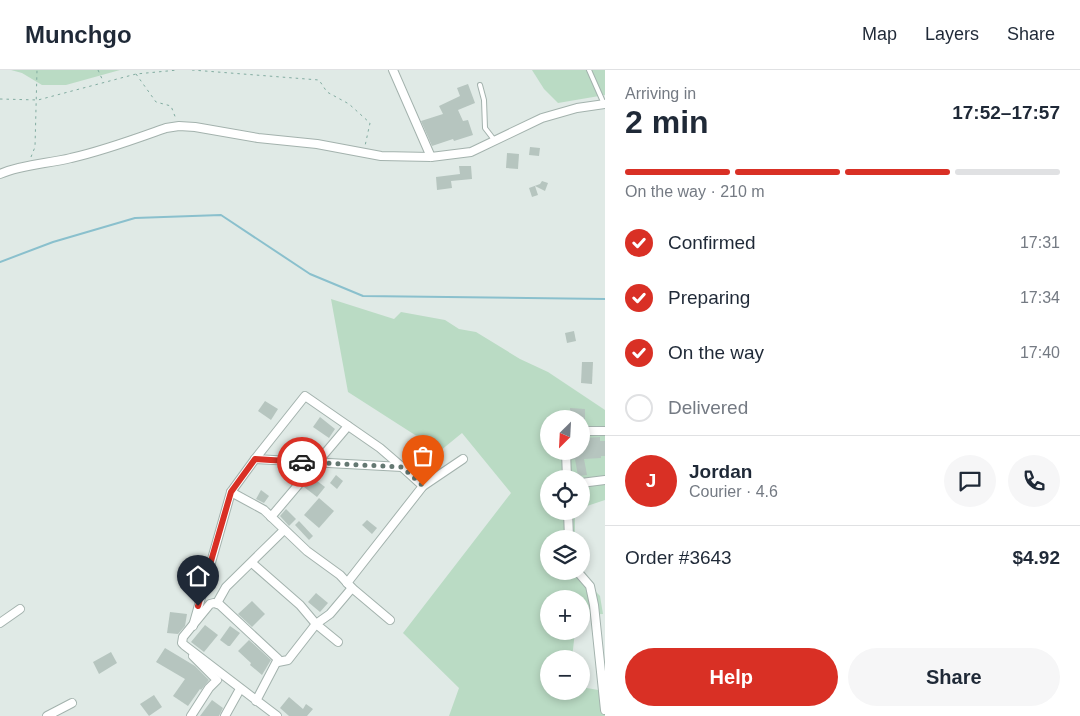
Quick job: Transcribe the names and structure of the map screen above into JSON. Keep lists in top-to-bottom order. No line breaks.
{"north":"bottom left","page":{"header":"Munchgo","nav":["Map","Layers","Share"],"heading":["2 min","Arriving in","17:52–17:57"],"panel":["Jordan","Courier · 4.6","Order #3643","$4.92"],"bar":"On the way · 210 m","list":[["Confirmed","17:31"],["Preparing","17:34"],["On the way","17:40"],"Delivered"],"map_buttons":["+","−"],"round":"J","buttons":["Help","Share"]}}
